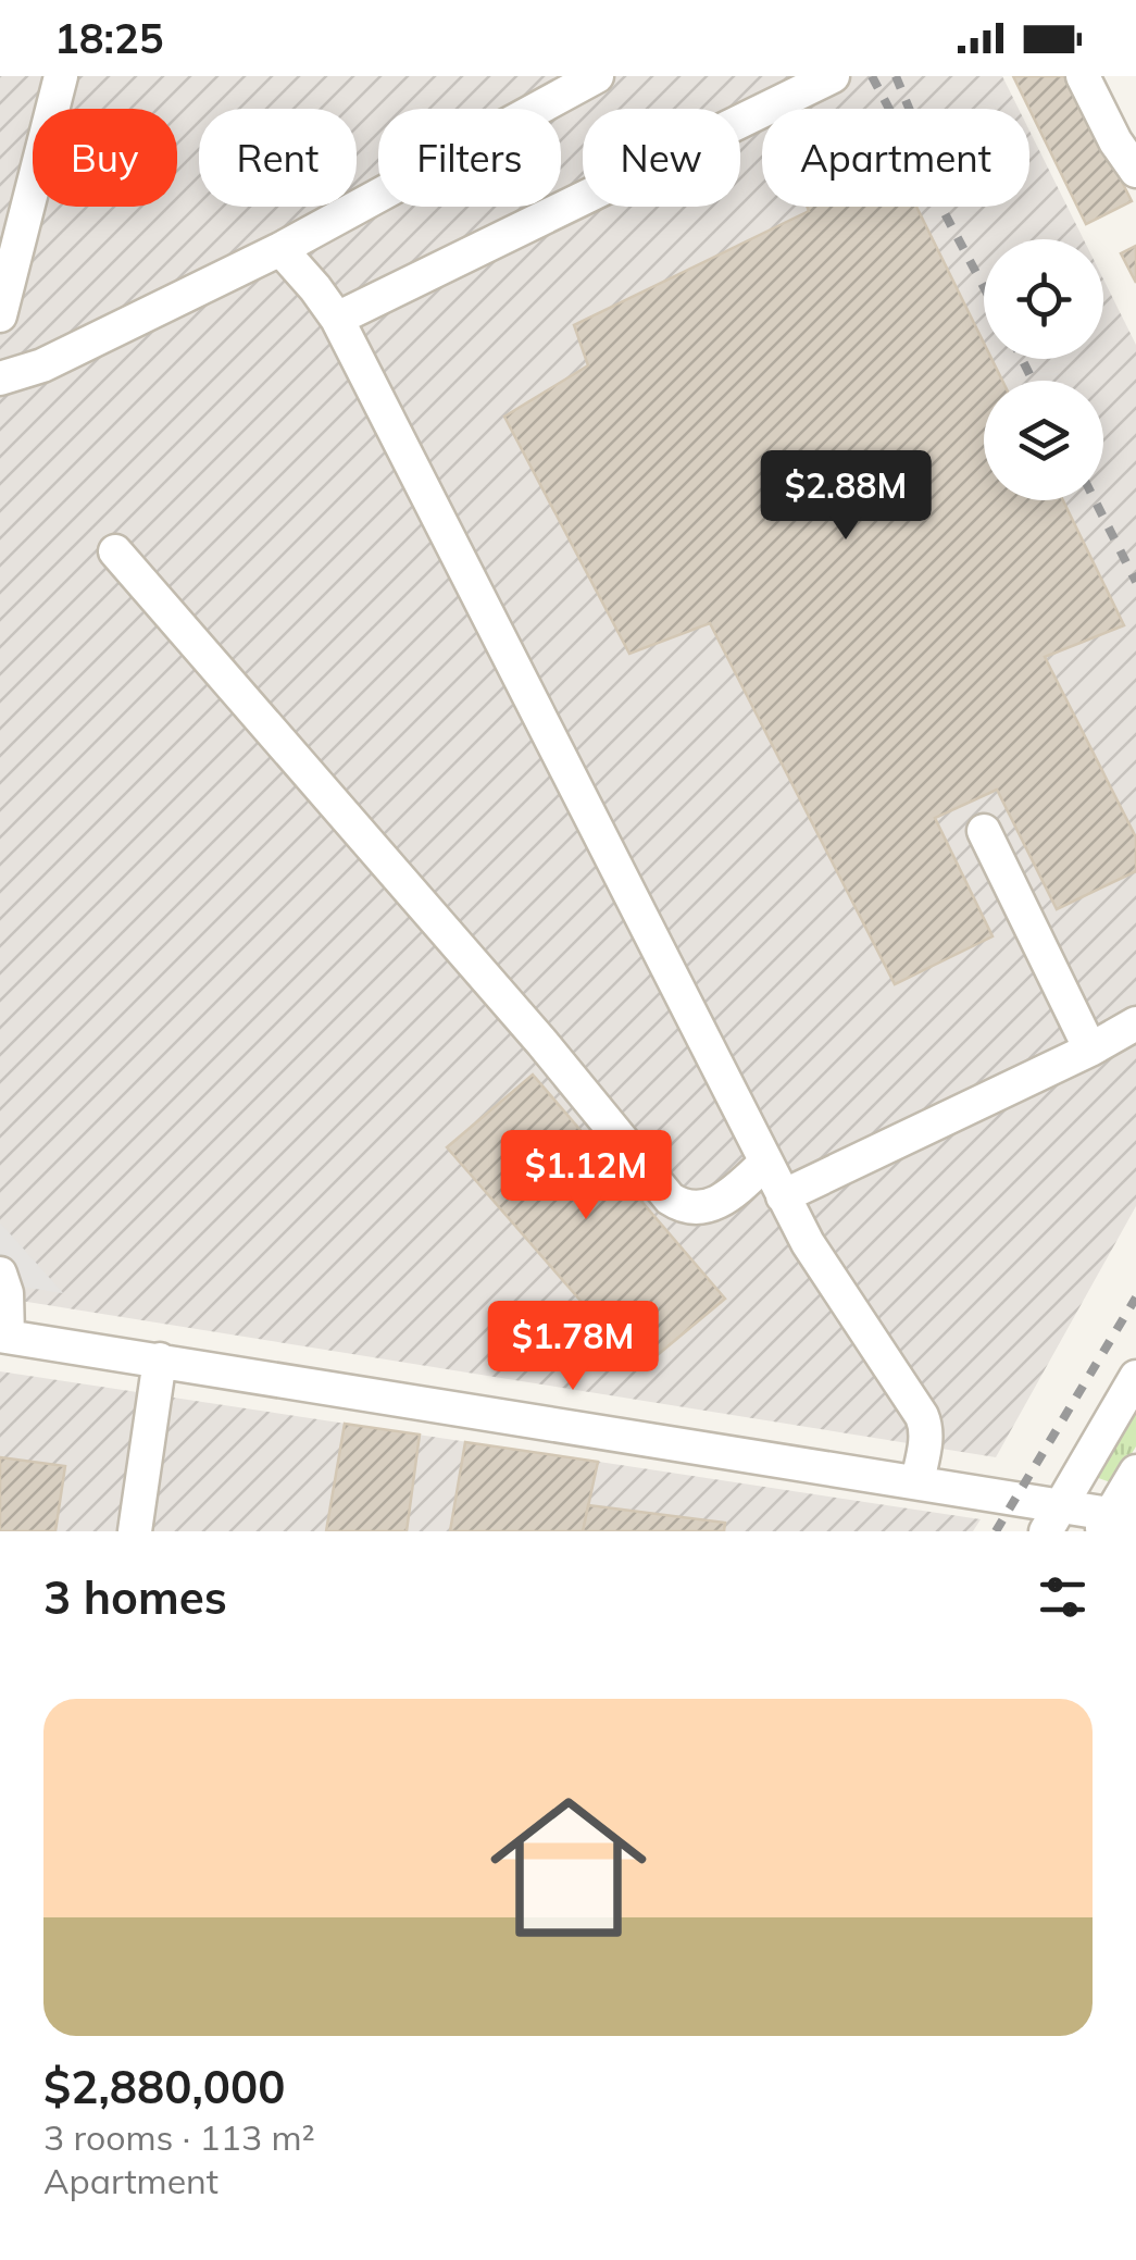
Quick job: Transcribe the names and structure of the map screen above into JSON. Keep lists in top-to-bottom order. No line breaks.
{"page":{"status":"18:25","chip":["Buy","Rent","Filters","New","Apartment"],"price":["$2.88M","$1.12M","$1.78M"],"heading":"3 homes","list":[{"name":"$2,880,000","note":"3 rooms · 113 m² · Apartment"}]}}
